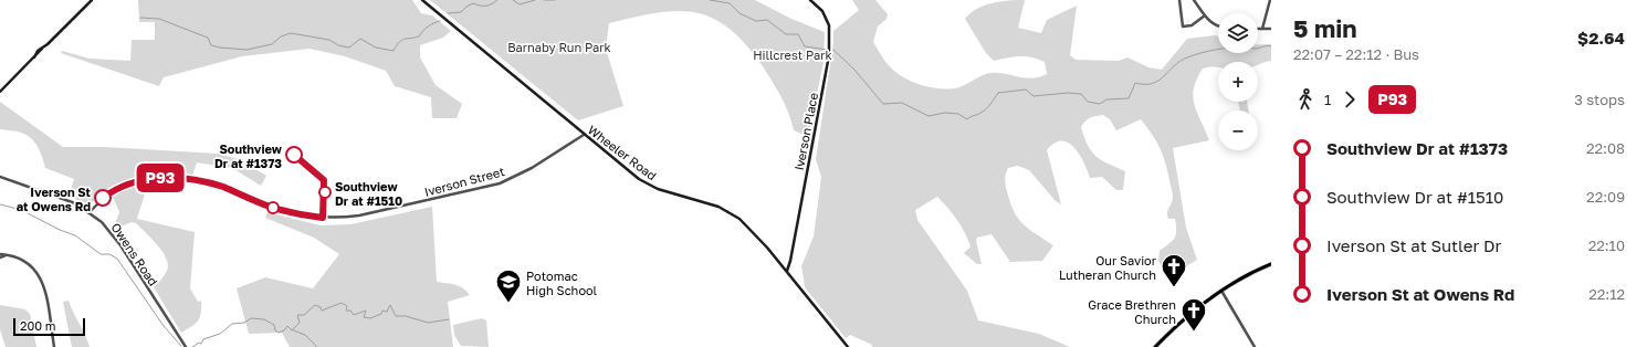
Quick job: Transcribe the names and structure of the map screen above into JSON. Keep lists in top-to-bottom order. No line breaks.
{"streets":{"main road":["Iverson Place","Wheeler Road"],"street":["Iverson Street","Owens Road"]},"crossings":[["Iverson Place","Wheeler Road"],["Wheeler Road","Iverson Street"],["Iverson Street","Owens Road"]],"parks":["Barnaby Run Park","Hillcrest Park"],"places":{"other":["Southview Dr at #1373","Southview Dr at #1510","Iverson St at Owens Rd"],"church":["Our Savior Lutheran Church","Grace Brethren Church"],"school or university":["Potomac High School"]},"lines":["bus line P93"],"scale_bar":"200 m","page":{"on_map":"P93","heading":["5 min","22:07 – 22:12 · Bus","$2.64"],"map_buttons":["+","−"],"legs":["1","P93","3 stops"],"list":[{"name":"Southview Dr at #1373","value":"22:08"},{"name":"Southview Dr at #1510","value":"22:09"},{"name":"Iverson St at Sutler Dr","value":"22:10"},{"name":"Iverson St at Owens Rd","value":"22:12"}],"scale":"200 m"}}
